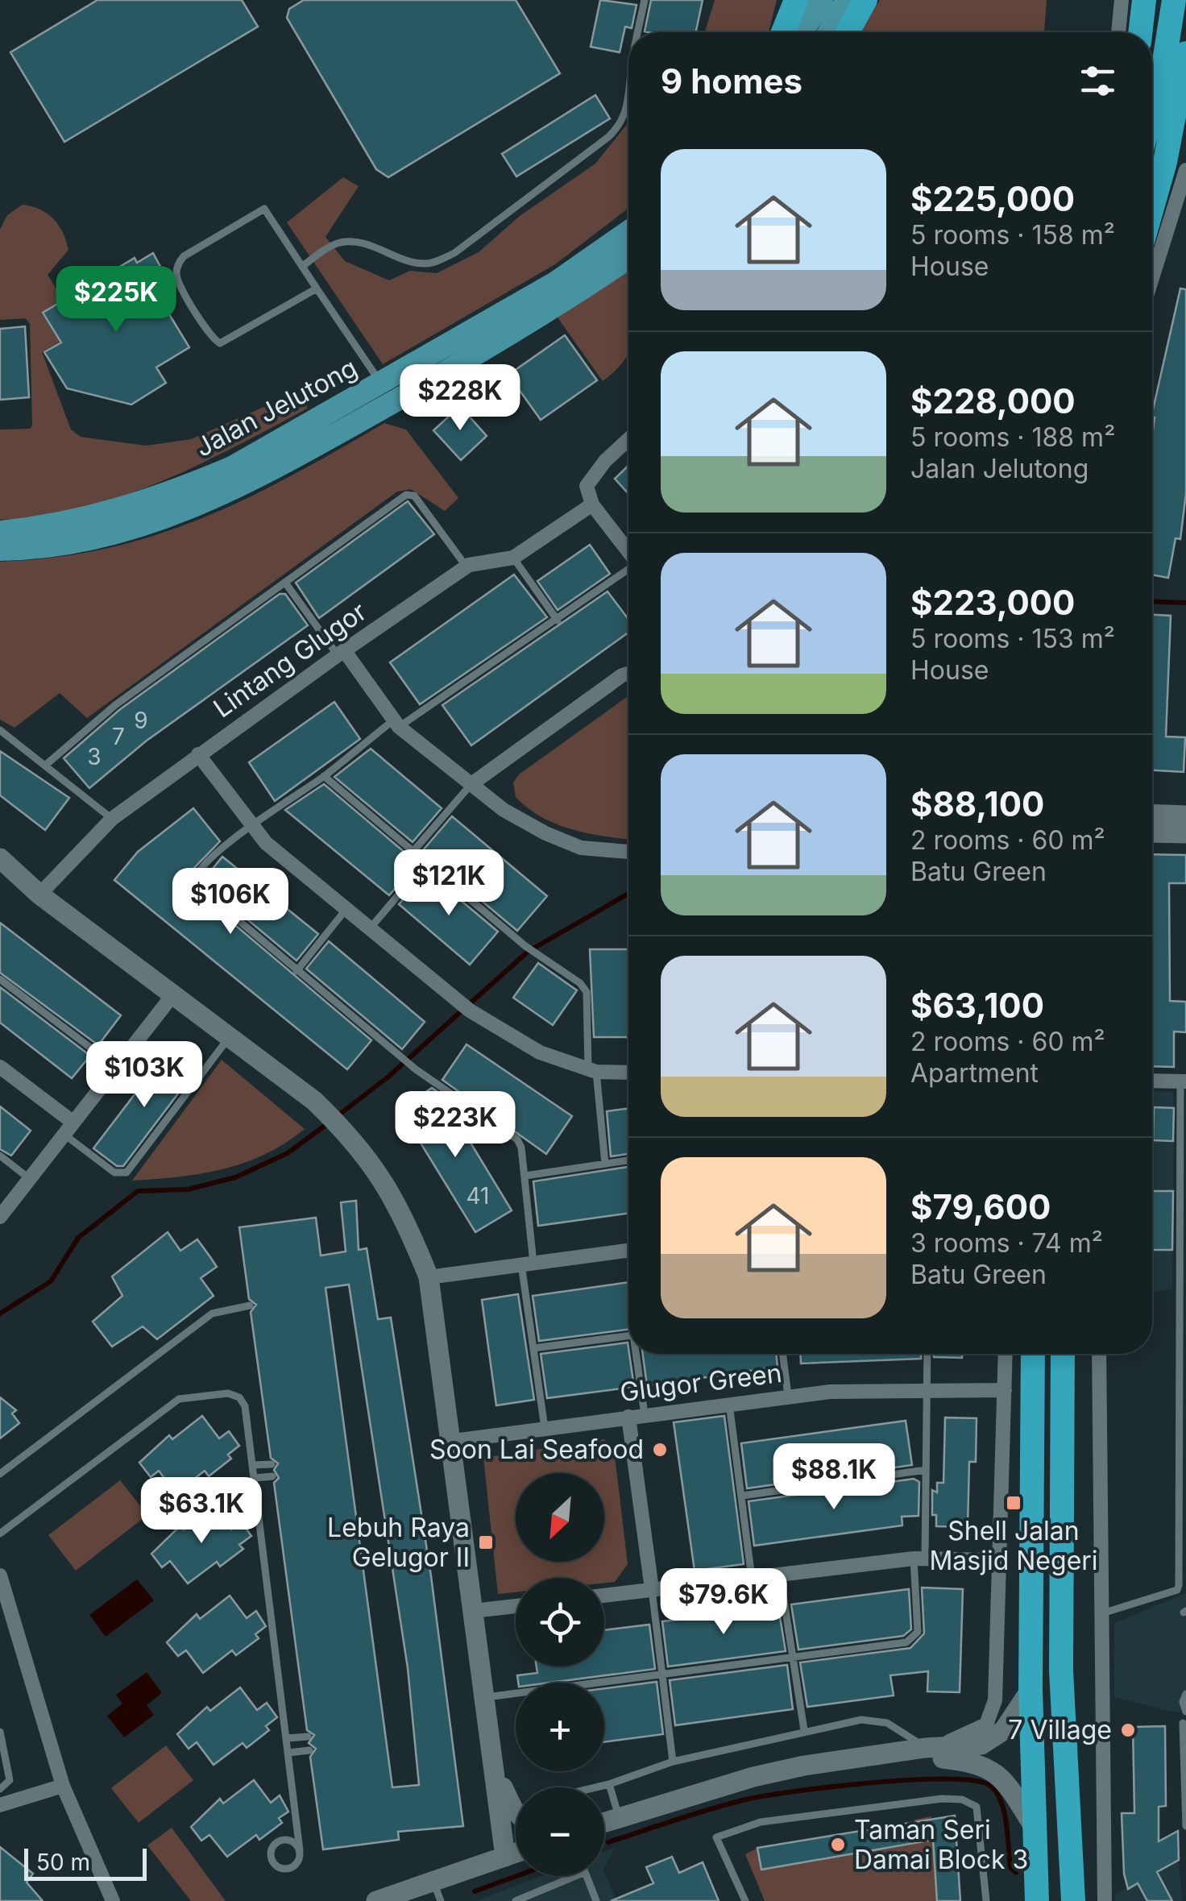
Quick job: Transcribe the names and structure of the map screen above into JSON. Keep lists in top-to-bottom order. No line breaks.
{"streets":{"main road":["Jalan Jelutong"],"street":["Lintang Glugor","Glugor Green"]},"places":{"other":["Soon Lai Seafood","7 Village","Taman Seri Damai Block 3"],"transit":["Shell Jalan Masjid Negeri","Lebuh Raya Gelugor II"]},"house_numbers":["9","7","3","41"],"scale_bar":"50 m","north":"bottom left","page":{"heading":"9 homes","list":[{"name":"$225,000","note":"5 rooms · 158 m² · House"},{"name":"$228,000","note":"5 rooms · 188 m² · Jalan Jelutong"},{"name":"$223,000","note":"5 rooms · 153 m² · House"},{"name":"$88,100","note":"2 rooms · 60 m² · Batu Green"},{"name":"$63,100","note":"2 rooms · 60 m² · Apartment"},{"name":"$79,600","note":"3 rooms · 74 m² · Batu Green"}],"price":["$225K","$228K","$121K","$106K","$103K","$223K","$88.1K","$63.1K","$79.6K"],"map_buttons":["+","−"],"scale":"50 m"}}
